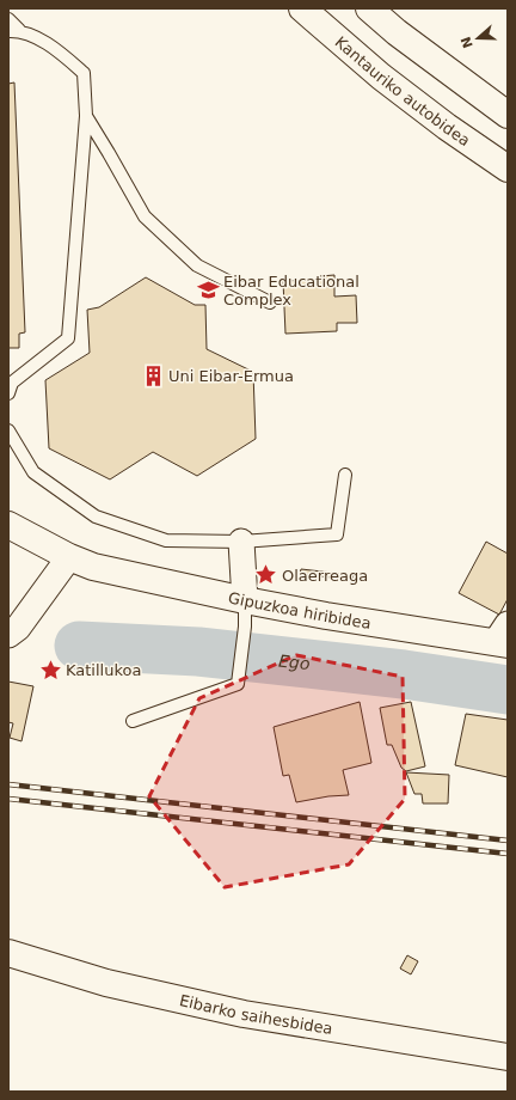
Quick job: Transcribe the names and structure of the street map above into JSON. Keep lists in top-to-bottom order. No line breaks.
{"streets":{"main road":["Kantauriko autobidea","Gipuzkoa hiribidea","Eibarko saihesbidea"]},"water":["Ego"],"places":{"school or university":["Eibar Educational Complex"],"building":["Uni Eibar-Ermua"],"place":["Olaerreaga","Katillukoa"]},"north":"left"}
